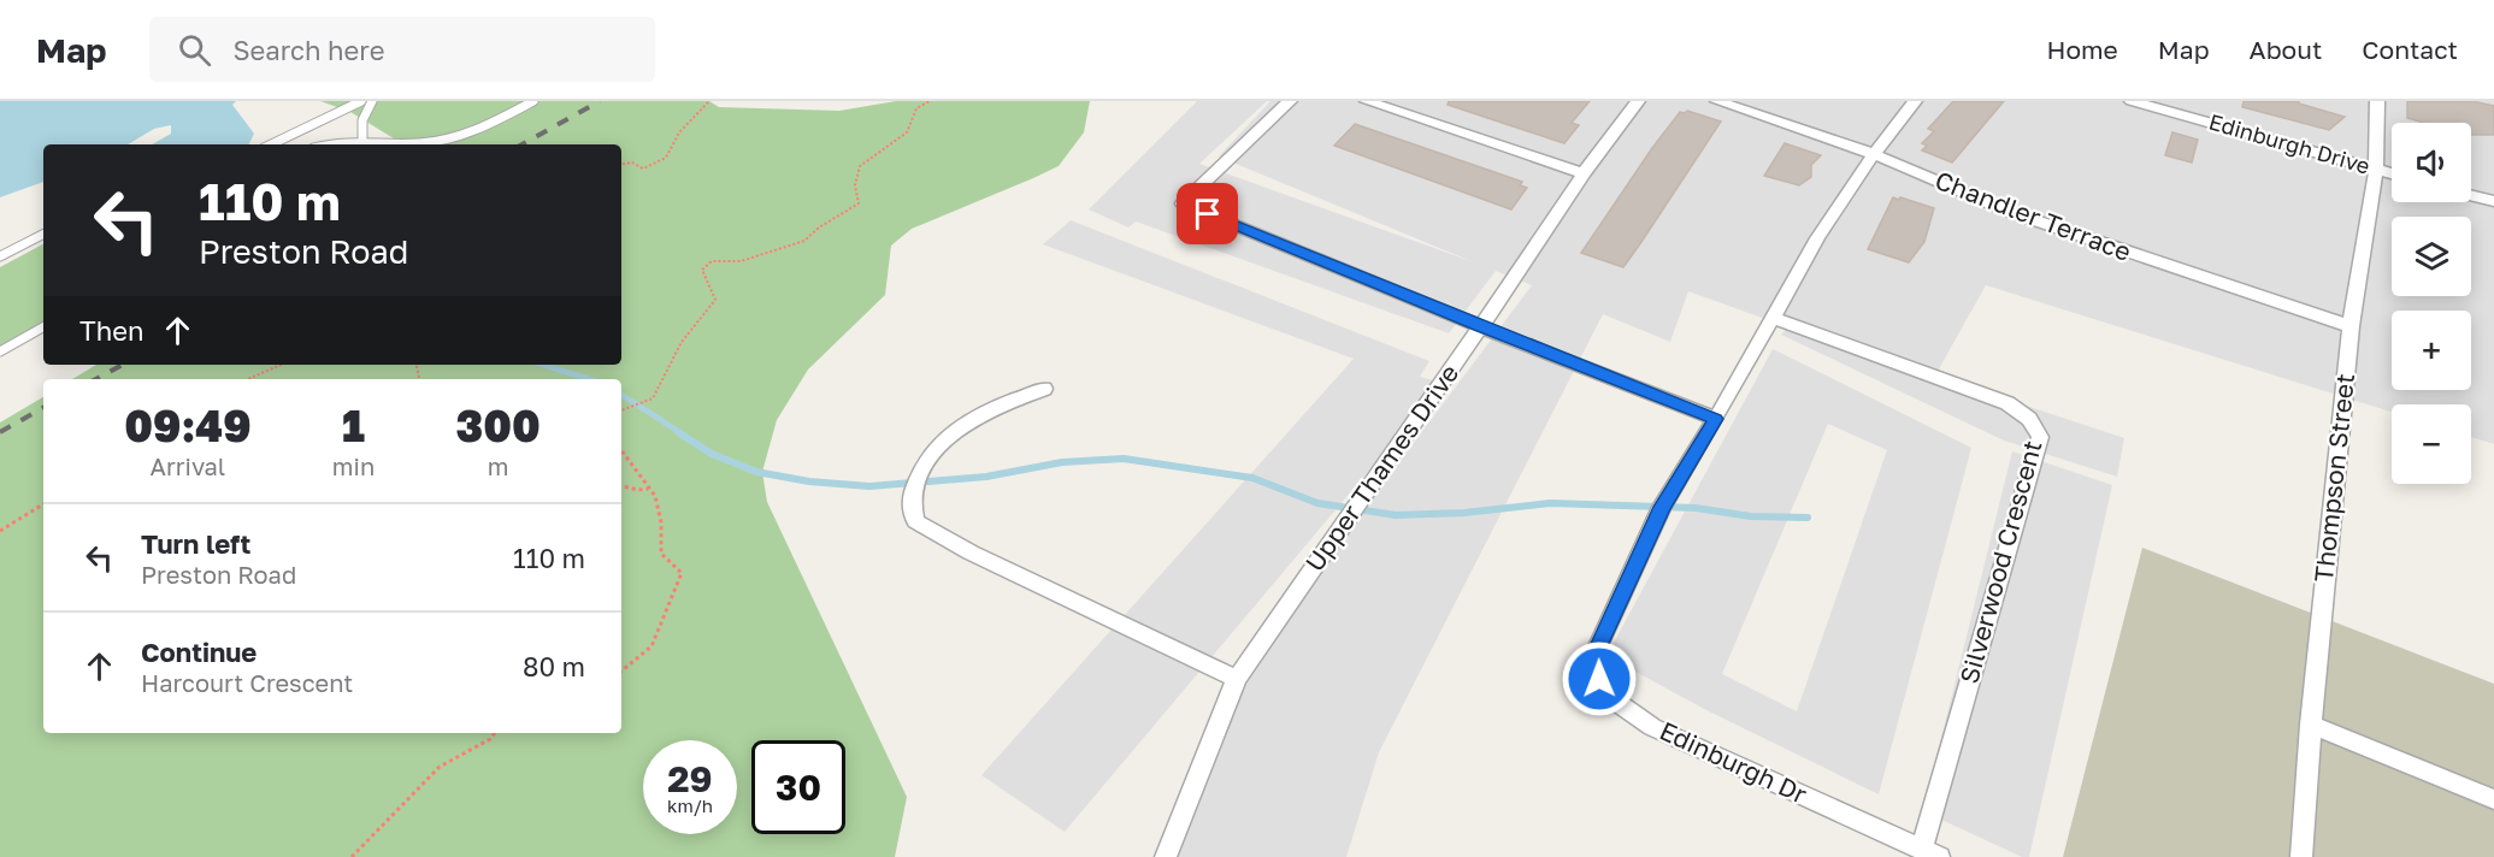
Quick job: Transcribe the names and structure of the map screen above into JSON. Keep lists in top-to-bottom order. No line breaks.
{"streets":{"street":["Edinburgh Drive","Chandler Terrace","Upper Thames Drive","Thompson Street","Silverwood Crescent","Edinburgh Dr"]},"crossings":[["Edinburgh Drive","Thompson Street"],["Chandler Terrace","Thompson Street"],["Chandler Terrace","Edinburgh Dr"],["Silverwood Crescent","Edinburgh Dr"]],"page":{"header":"Map","search":"Search here","nav":["Home","Map","About","Contact"],"map_buttons":["+","−"],"turn":["110 m","Preston Road"],"then":"Then","eta":["09:49","Arrival","1","min","300","m"],"list":[{"name":"Turn left","note":"Preston Road","value":"110 m"},{"name":"Continue","note":"Harcourt Crescent","value":"80 m"}],"speed":"29 km/h","limit":"30"}}
